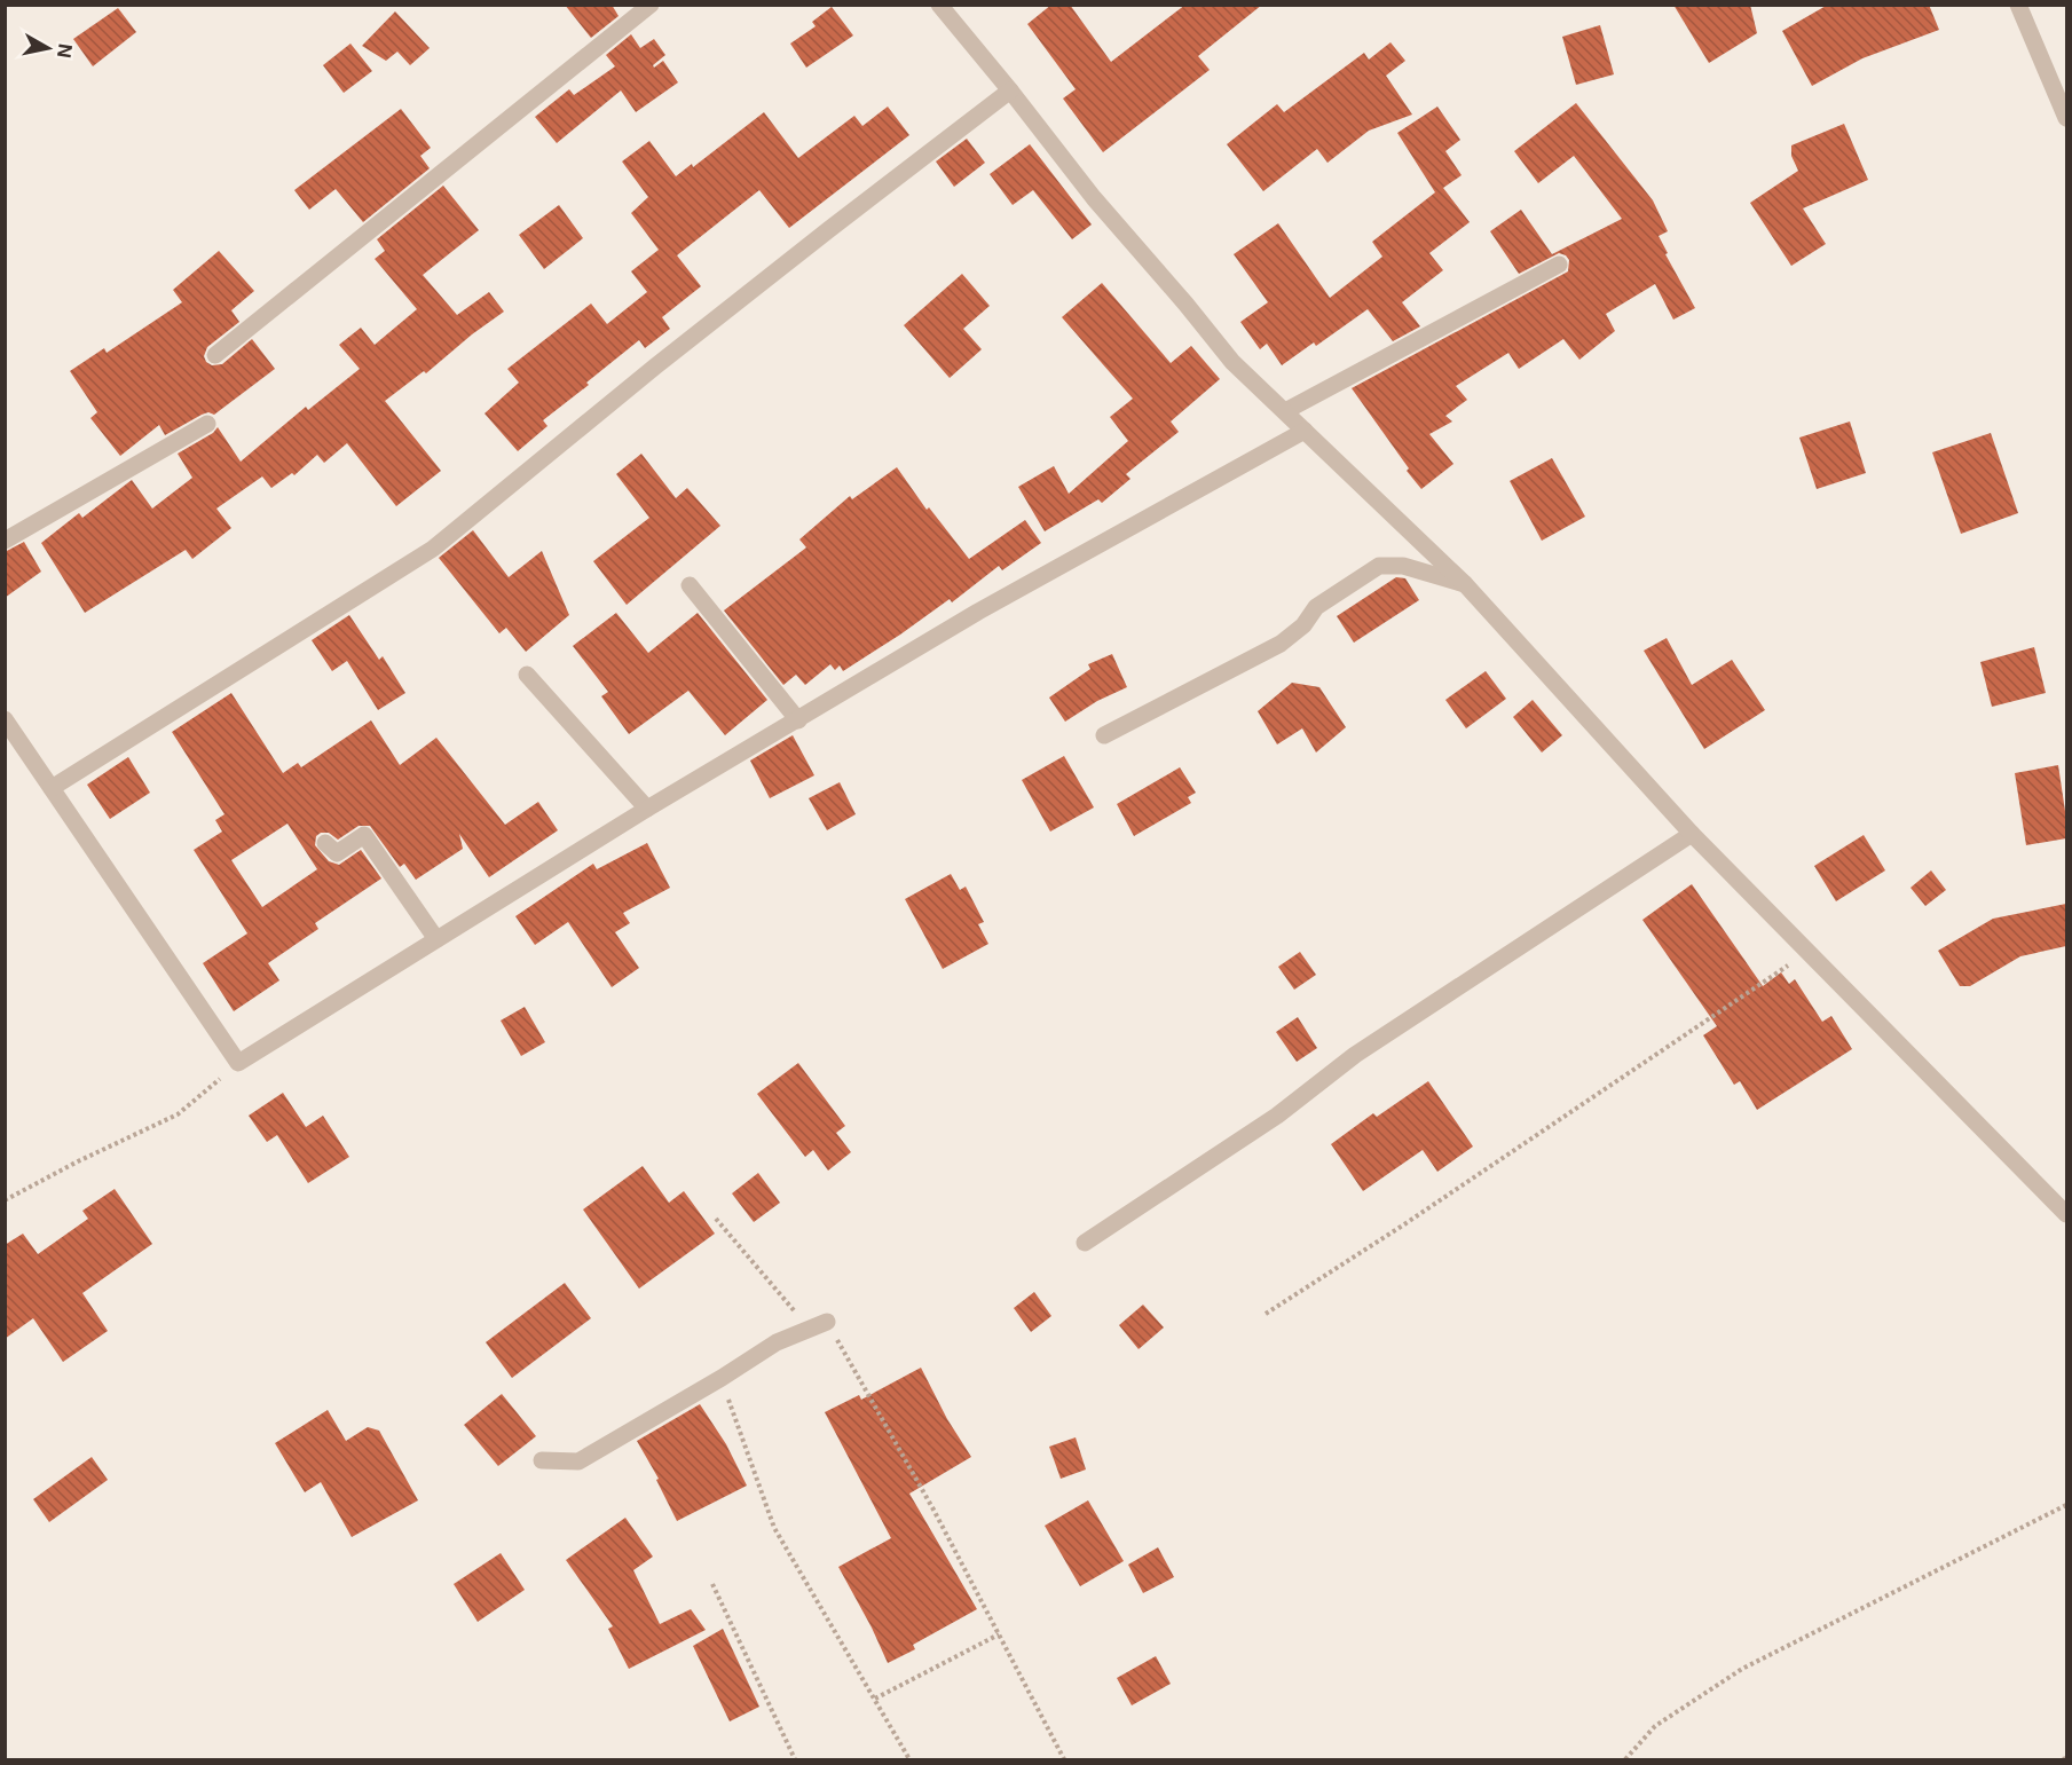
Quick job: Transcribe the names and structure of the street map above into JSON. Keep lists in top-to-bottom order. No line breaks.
{"north":"right"}
